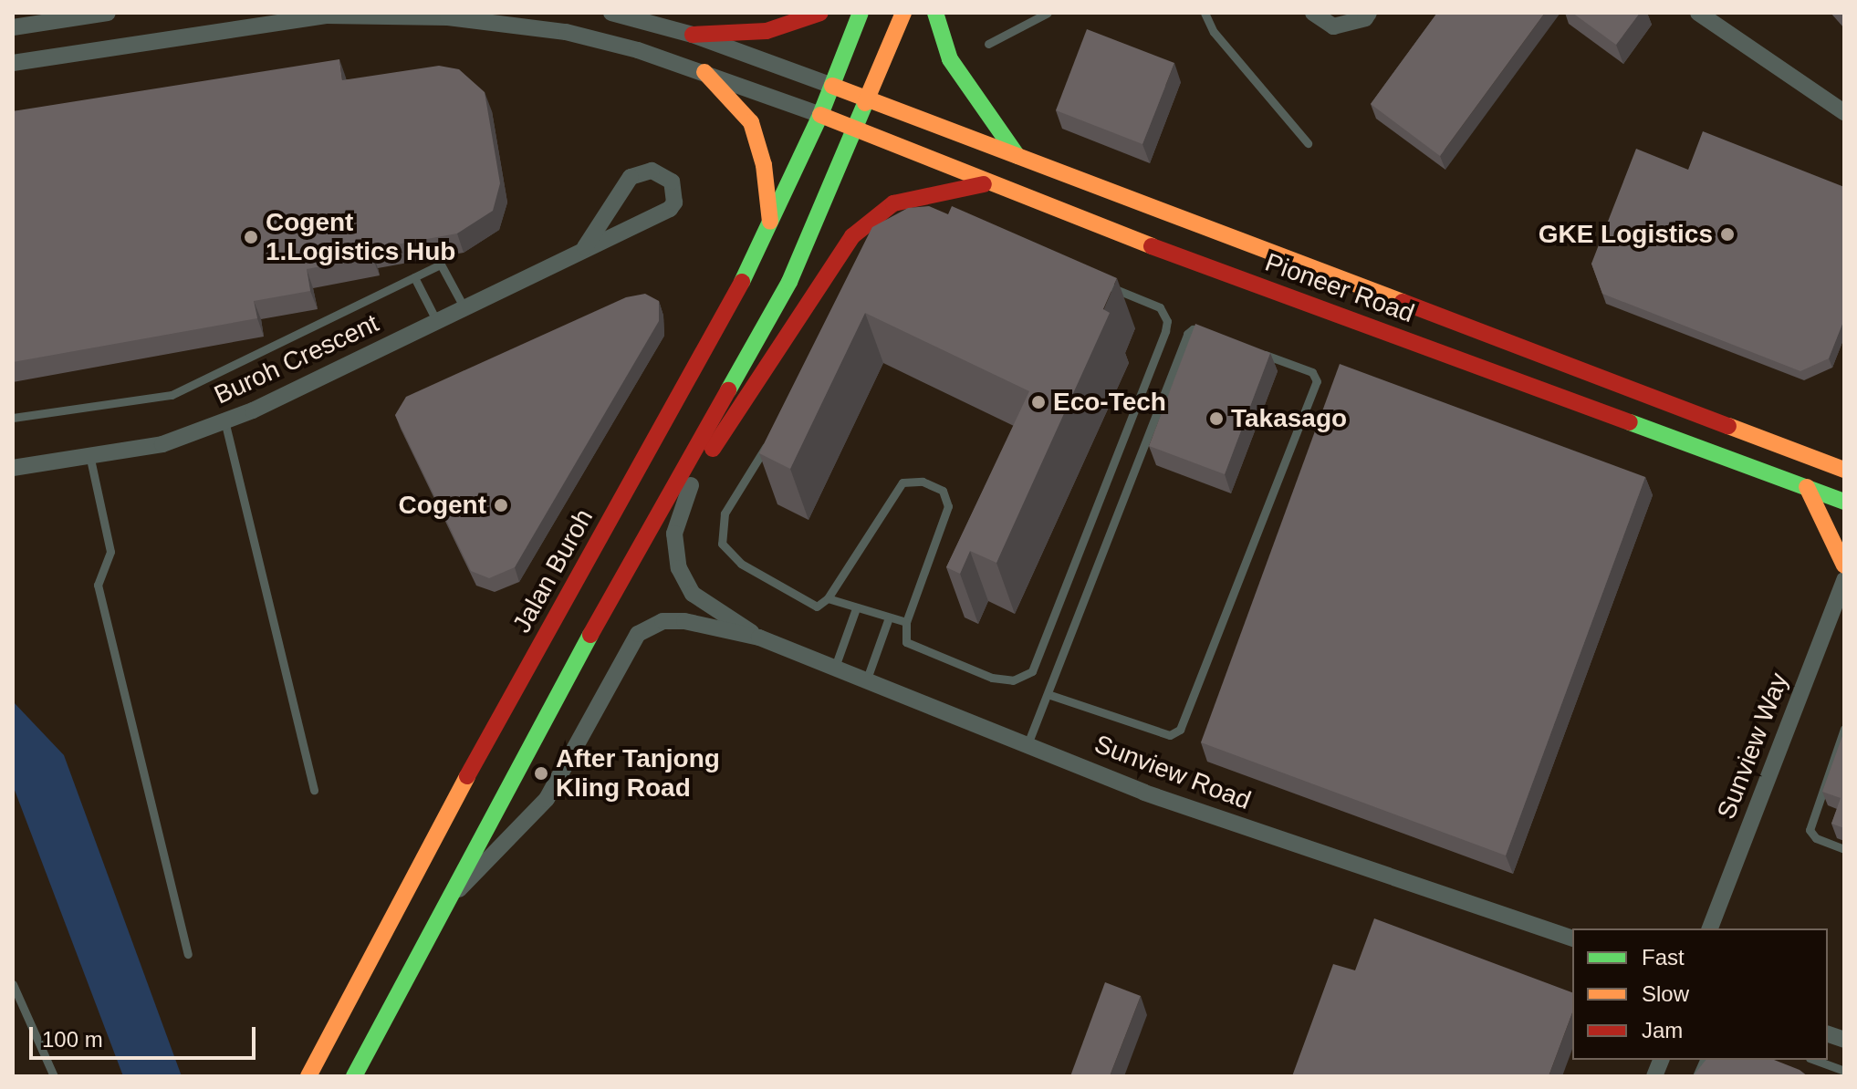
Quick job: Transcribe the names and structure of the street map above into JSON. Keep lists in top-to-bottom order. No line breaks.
{"streets":{"main road":["Pioneer Road","Jalan Buroh"],"street":["Buroh Crescent","Sunview Way","Sunview Road"]},"crossings":[["Pioneer Road","Jalan Buroh"]],"places":["GKE Logistics","Cogent 1.Logistics Hub","Eco-Tech","Takasago","Cogent","After Tanjong Kling Road"],"legend":["Fast","Slow","Jam"],"scale_bar":"100 m"}
